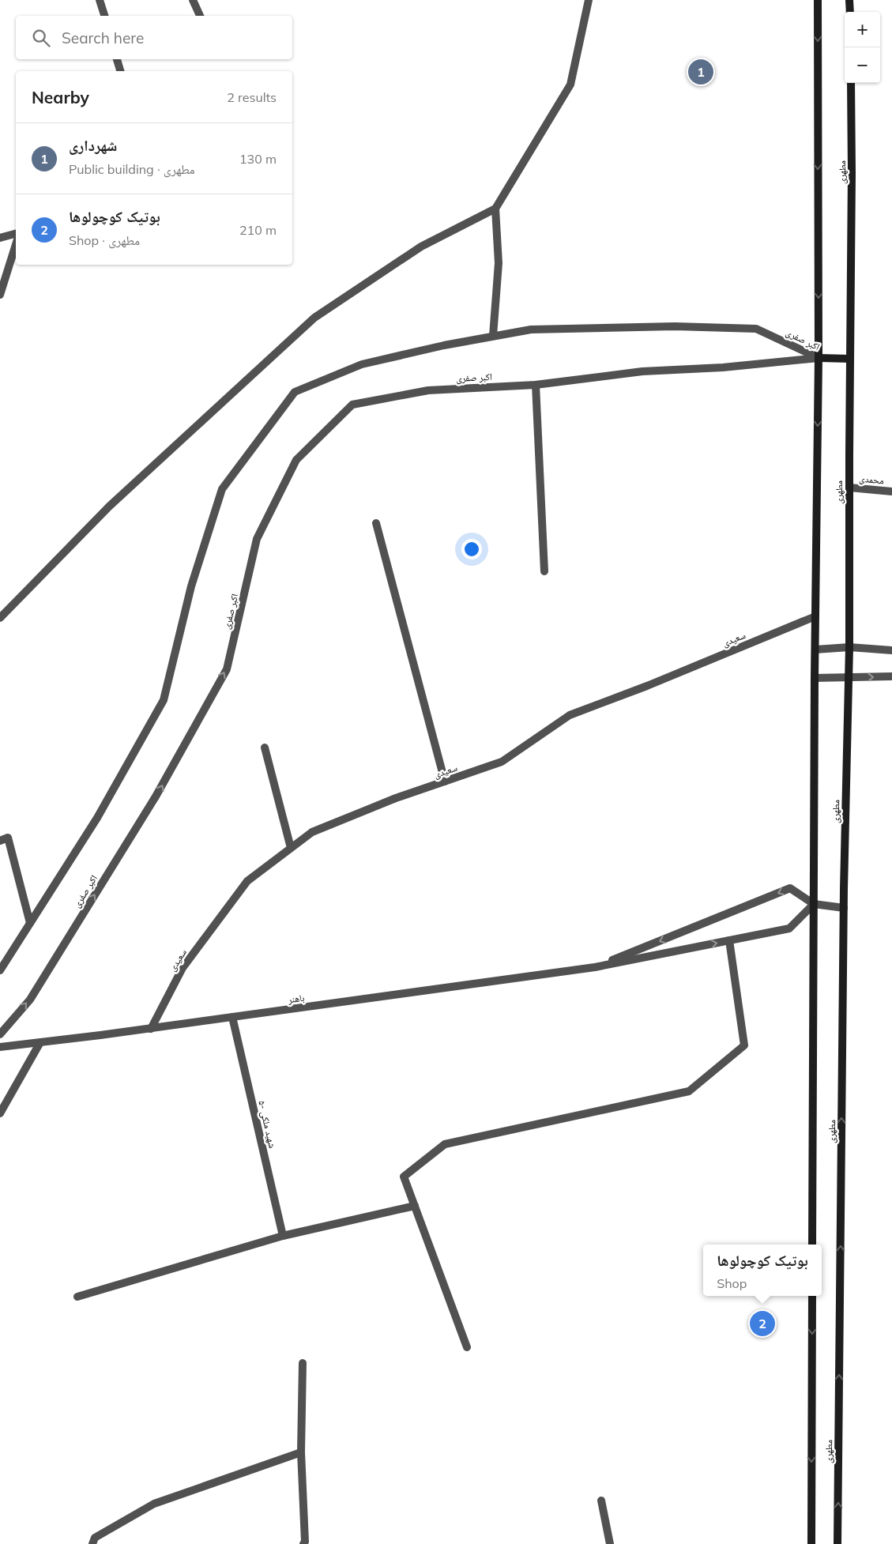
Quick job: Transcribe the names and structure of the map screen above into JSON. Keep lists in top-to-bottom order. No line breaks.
{"streets":{"main road":["مطهری"],"street":["اکبر صفری","محمدی","سعیدی","باهنر","۵- شهید ملکی"]},"crossings":[["مطهری","اکبر صفری"],["مطهری","محمدی"],["مطهری","سعیدی"],["سعیدی","باهنر"],["باهنر","۵- شهید ملکی"]],"page":{"map_buttons":["+","−"],"search":"Search here","pins":["1","2"],"heading":["Nearby","2 results"],"list":[{"mark":"1","name":"شهرداری","note":"Public building · مطهری","value":"130 m"},{"mark":"2","name":"بوتیک کوچولوها","note":"Shop · مطهری","value":"210 m"}],"popup":["بوتیک کوچولوها","Shop"]}}
